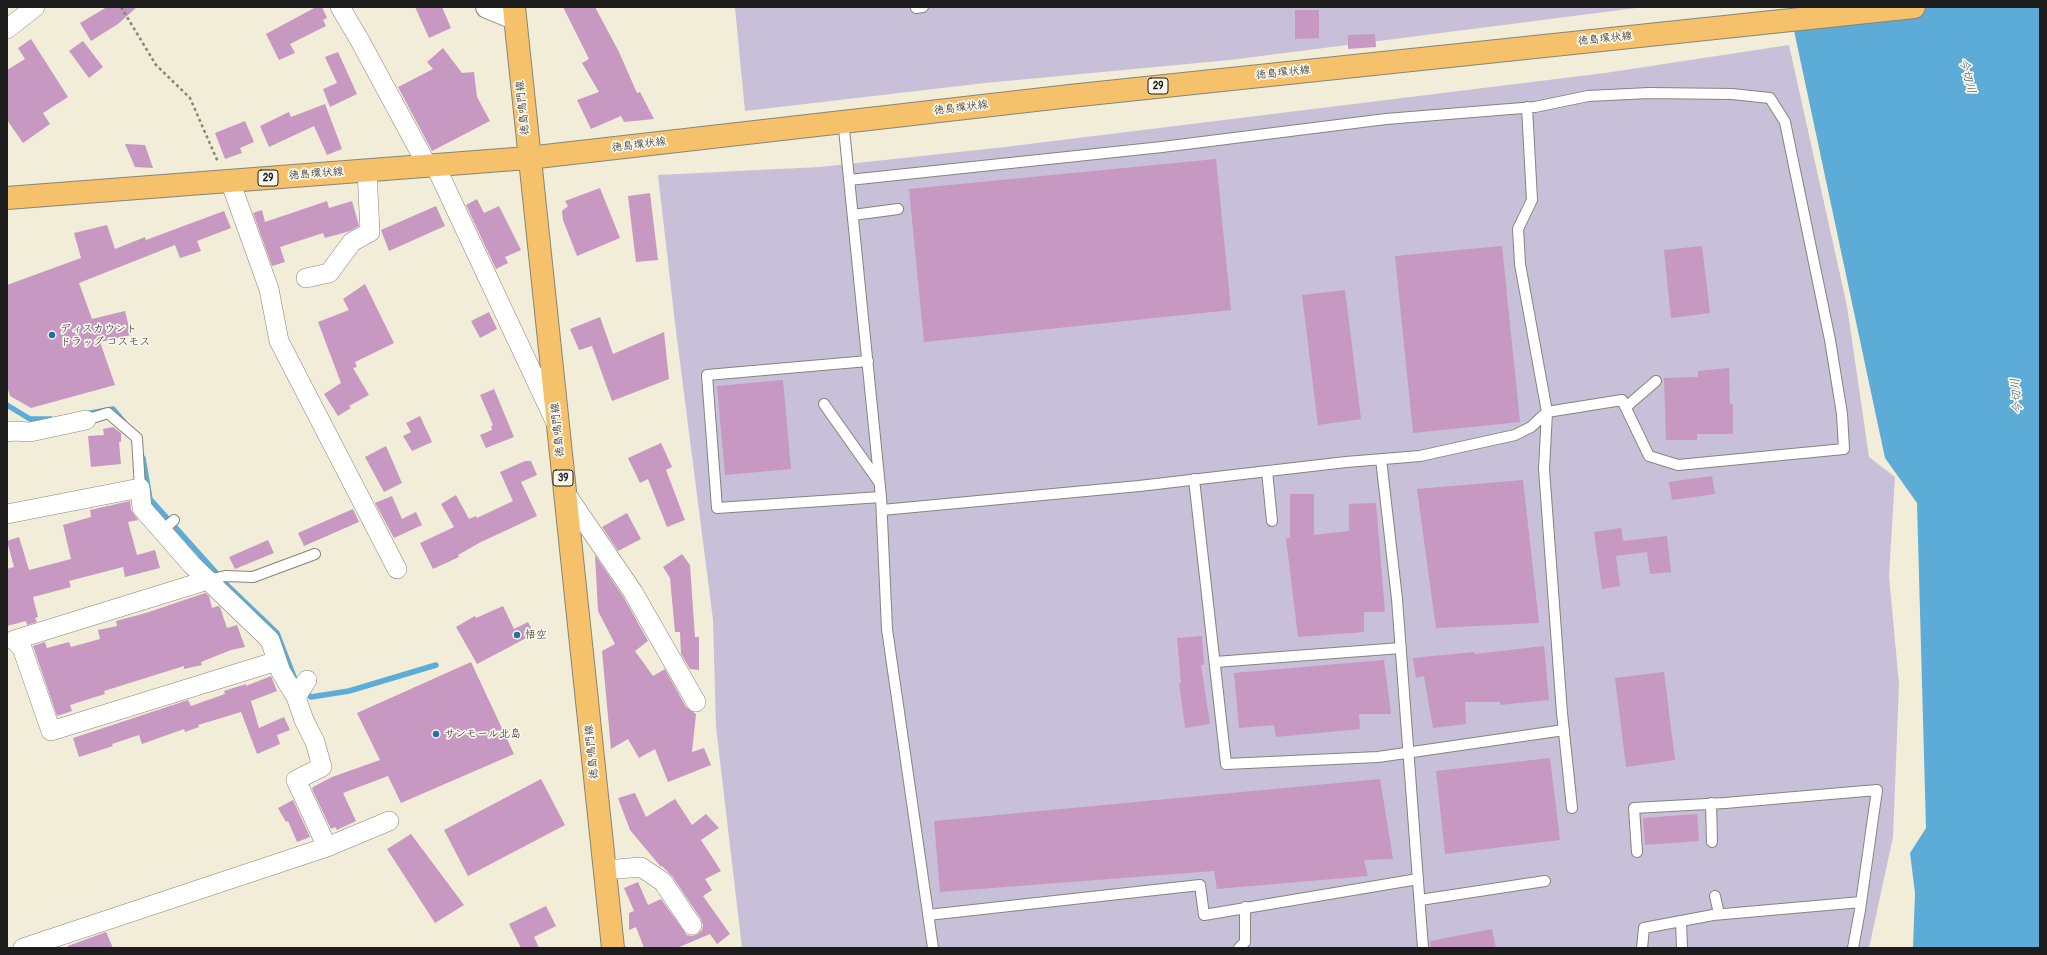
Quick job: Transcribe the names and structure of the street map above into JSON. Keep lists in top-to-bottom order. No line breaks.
{"streets":{"main road":["徳島環状線","29","徳島鳴門線","39"]},"crossings":[["徳島環状線","徳島鳴門線"]],"water":["今切川"],"places":["ディスカウント ドラッグ コスモス","悟空","サンモール北島"]}
